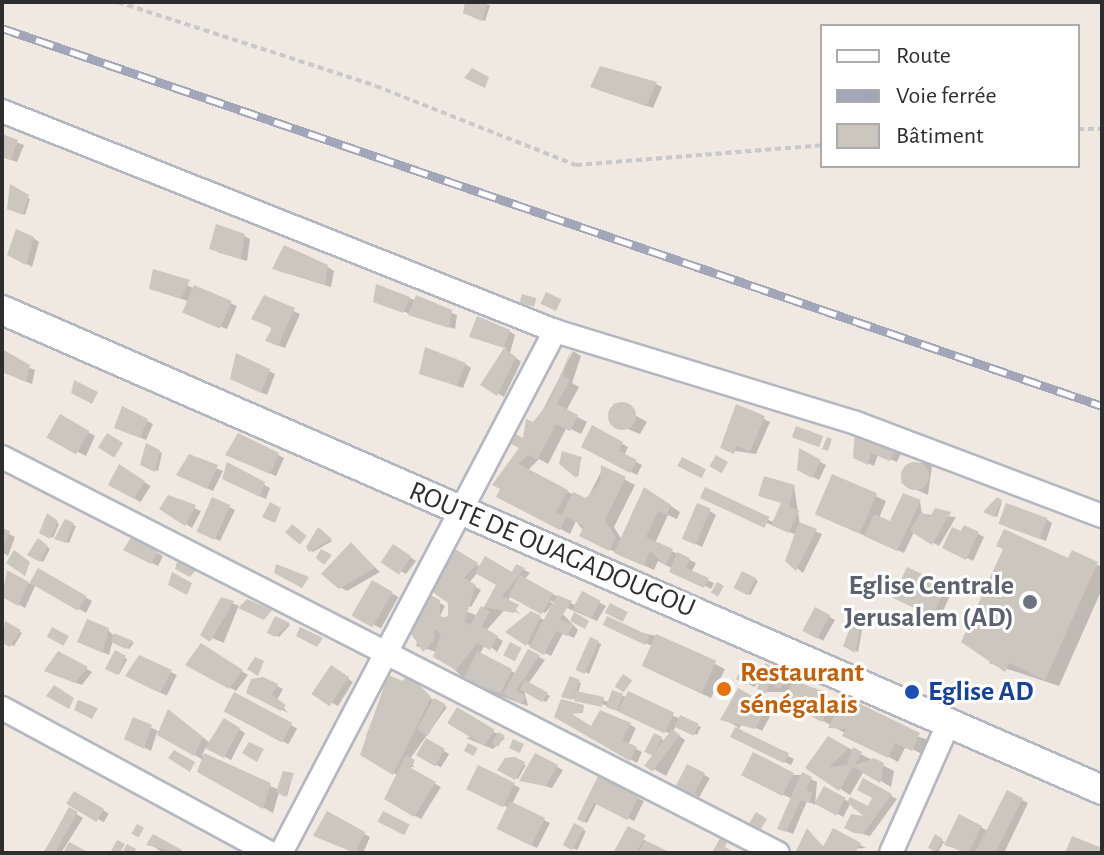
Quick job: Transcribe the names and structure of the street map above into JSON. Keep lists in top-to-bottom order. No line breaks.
{"streets":{"street":["ROUTE DE OUAGADOUGOU"]},"places":["Eglise Centrale Jerusalem (AD)","Restaurant sénégalais","Eglise AD"],"legend":["Route","Voie ferrée","Bâtiment"]}
